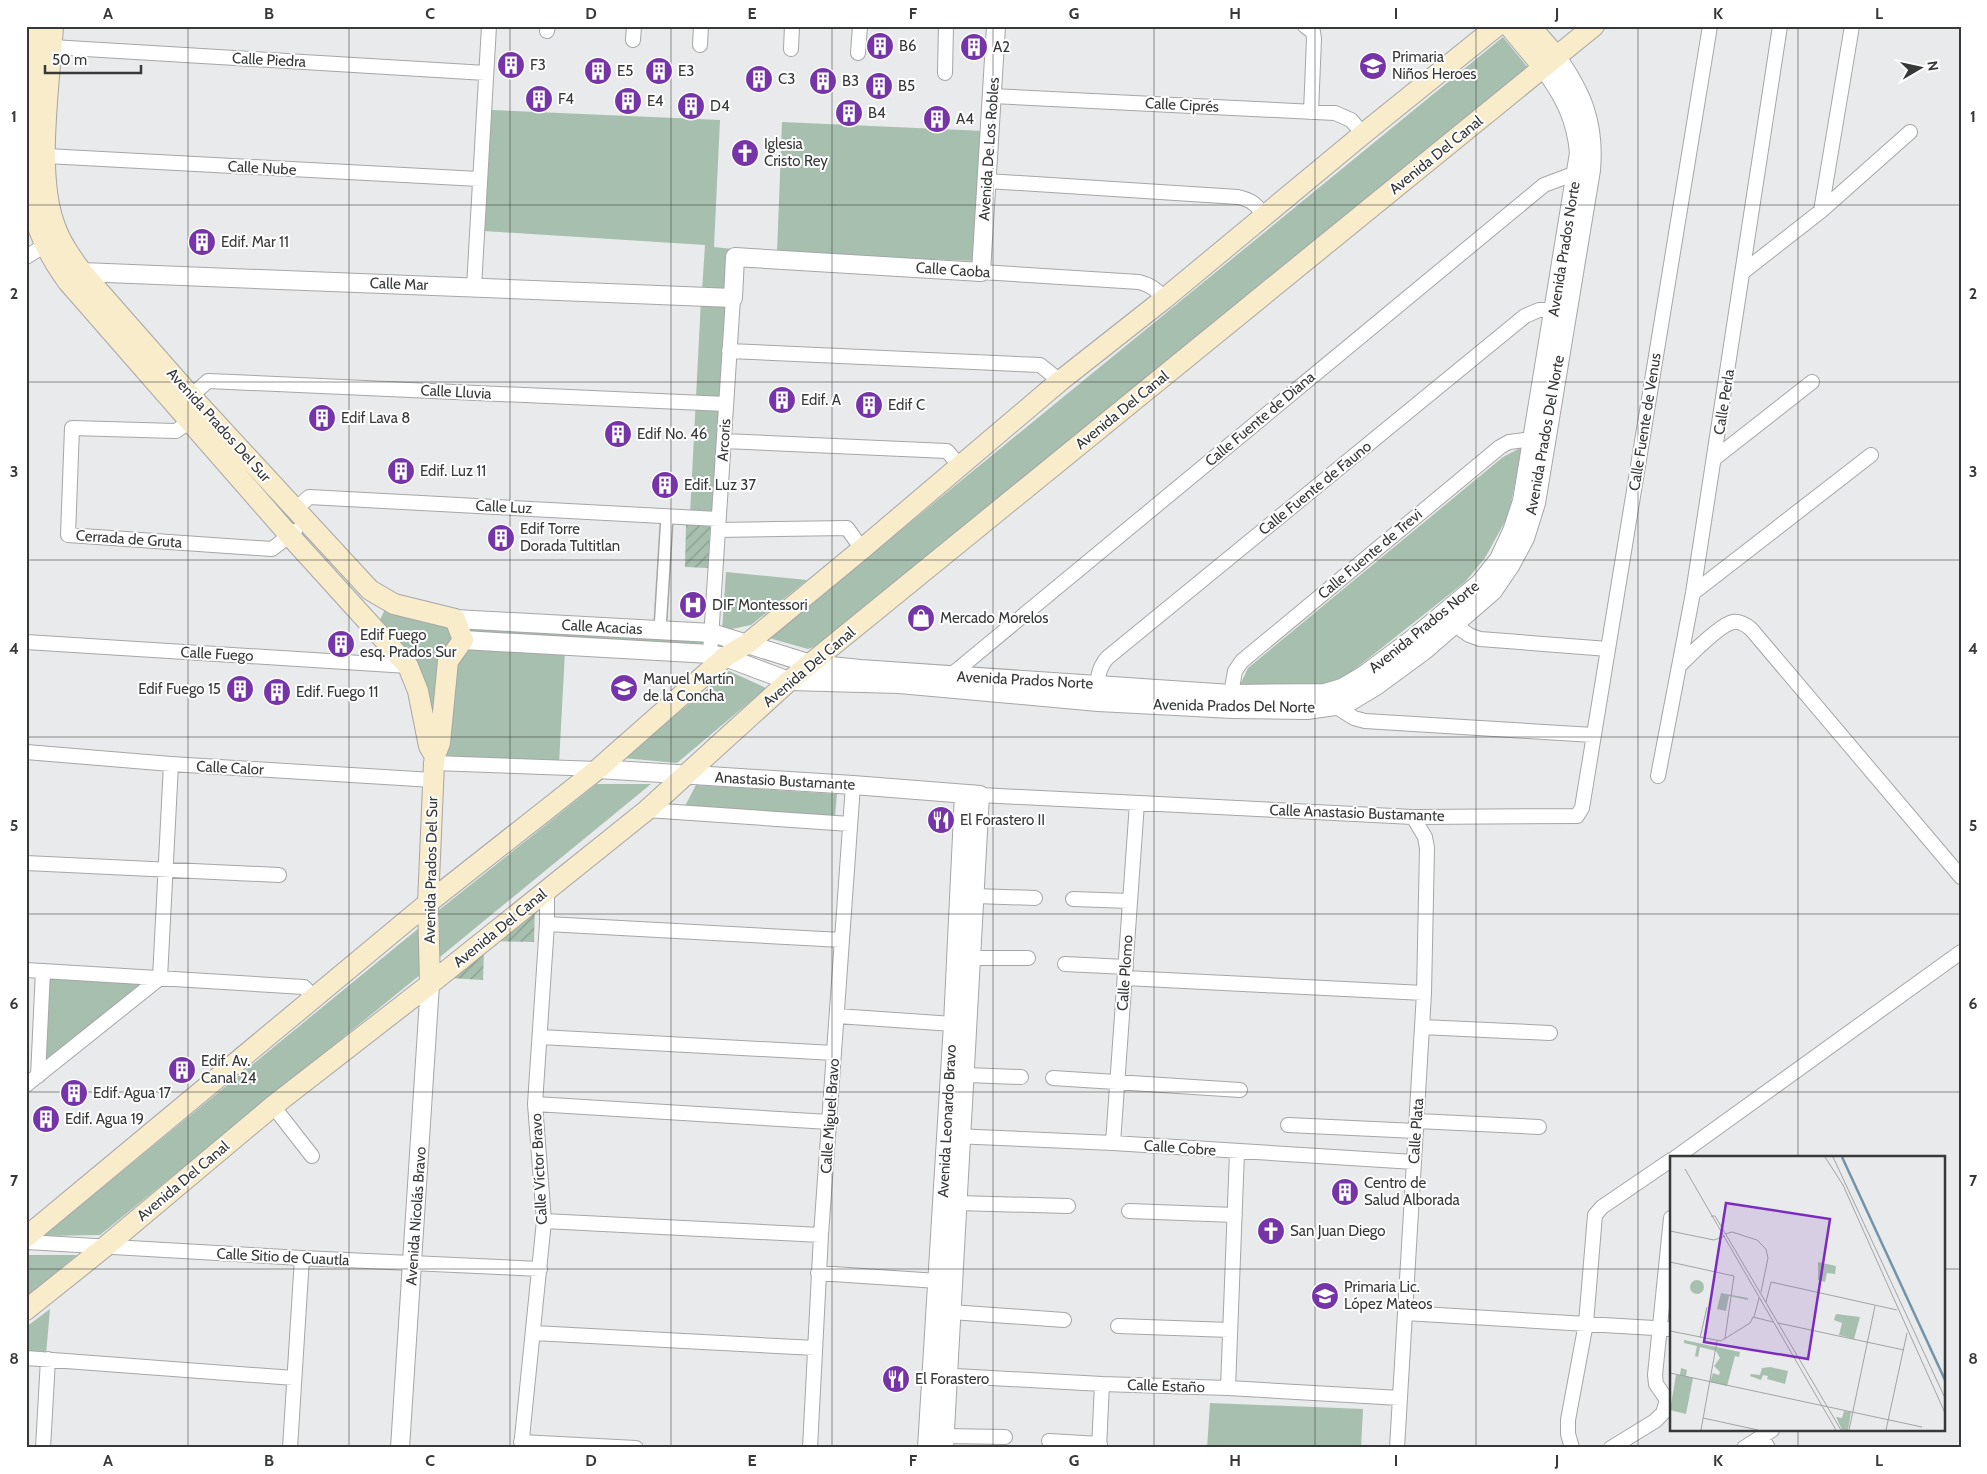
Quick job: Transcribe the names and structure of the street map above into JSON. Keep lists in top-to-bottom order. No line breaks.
{"streets":{"main road":["Avenida Del Canal","Avenida Prados Norte","Avenida Prados Del Sur","Avenida Prados Del Norte"],"street":["Calle Piedra","Calle Ciprés","Avenida De Los Robles","Calle Nube","Calle Caoba","Calle Mar","Calle Lluvia","Calle Perla","Calle Fuente de Diana","Calle Fuente de Venus","Arcoris","Calle Fuente de Fauno","Calle Luz","Cerrada de Gruta","Calle Fuente de Trevi","Calle Acacias","Calle Fuego","Calle Calor","Anastasio Bustamante","Calle Anastasio Bustamante","Calle Plomo","Calle Miguel Bravo","Avenida Leonardo Bravo","Calle Plata","Calle Cobre","Calle Víctor Bravo","Avenida Nicolás Bravo","Calle Sitio de Cuautla","Calle Estaño"]},"crossings":[["Calle Piedra","Avenida Prados Del Sur"],["Calle Ciprés","Avenida De Los Robles"],["Avenida De Los Robles","Calle Caoba"],["Avenida Del Canal","Avenida Prados Norte"],["Avenida Del Canal","Avenida Prados Del Sur"],["Avenida Del Canal","Avenida Prados Del Norte"],["Avenida Del Canal","Calle Acacias"],["Avenida Del Canal","Anastasio Bustamante"],["Avenida Del Canal","Calle Víctor Bravo"],["Avenida Del Canal","Avenida Nicolás Bravo"],["Avenida Del Canal","Calle Sitio de Cuautla"],["Calle Nube","Avenida Prados Del Sur"],["Avenida Prados Norte","Calle Fuente de Diana"],["Avenida Prados Norte","Avenida Prados Del Norte"],["Avenida Prados Norte","Calle Fuente de Fauno"],["Avenida Prados Norte","Calle Fuente de Trevi"],["Avenida Prados Norte","Calle Acacias"],["Calle Caoba","Arcoris"],["Calle Mar","Avenida Prados Del Sur"],["Calle Mar","Arcoris"],["Calle Lluvia","Avenida Prados Del Sur"],["Calle Lluvia","Arcoris"],["Calle Lluvia","Cerrada de Gruta"],["Calle Fuente de Venus","Calle Anastasio Bustamante"],["Avenida Prados Del Sur","Calle Luz"],["Avenida Prados Del Sur","Cerrada de Gruta"],["Avenida Prados Del Sur","Calle Acacias"],["Avenida Prados Del Sur","Calle Fuego"],["Avenida Prados Del Sur","Calle Calor"],["Avenida Prados Del Sur","Anastasio Bustamante"],["Avenida Prados Del Sur","Avenida Nicolás Bravo"],["Avenida Prados Del Norte","Calle Fuente de Fauno"],["Avenida Prados Del Norte","Calle Acacias"],["Arcoris","Calle Luz"],["Arcoris","Calle Acacias"],["Calle Luz","Cerrada de Gruta"],["Calle Calor","Anastasio Bustamante"],["Anastasio Bustamante","Calle Anastasio Bustamante"],["Anastasio Bustamante","Calle Plomo"],["Anastasio Bustamante","Calle Miguel Bravo"],["Anastasio Bustamante","Avenida Leonardo Bravo"],["Calle Anastasio Bustamante","Calle Plomo"],["Calle Anastasio Bustamante","Calle Plata"],["Calle Plomo","Calle Cobre"],["Avenida Leonardo Bravo","Calle Cobre"],["Avenida Leonardo Bravo","Calle Estaño"],["Calle Plata","Calle Cobre"],["Calle Plata","Calle Estaño"],["Calle Víctor Bravo","Calle Sitio de Cuautla"],["Avenida Nicolás Bravo","Calle Sitio de Cuautla"]],"places":{"building":["B6","A2","F3","E5","E3","C3","B3","B5","F4","E4","D4","B4","A4","Edif. Mar 11","Edif. A","Edif C","Edif Lava 8","Edif No. 46","Edif. Luz 11","Edif. Luz 37","Edif Torre Dorada Tultitlan","Edif Fuego esq. Prados Sur","Edif Fuego 15","Edif. Fuego 11","Edif. Av. Canal 24","Edif. Agua 17","Edif. Agua 19","Centro de Salud Alborada"],"school or university":["Primaria Niños Heroes","Manuel Martín de la Concha","Primaria Lic. López Mateos"],"church":["Iglesia Cristo Rey","San Juan Diego"],"hospital":["DIF Montessori"],"shop":["Mercado Morelos"],"restaurant":["El Forastero II","El Forastero"]},"scale_bar":"50 m","north":"right","grid":{"columns":["A","B","C","D","E","F","G","H","I","J","K","L"],"rows":["1","2","3","4","5","6","7","8"]}}
